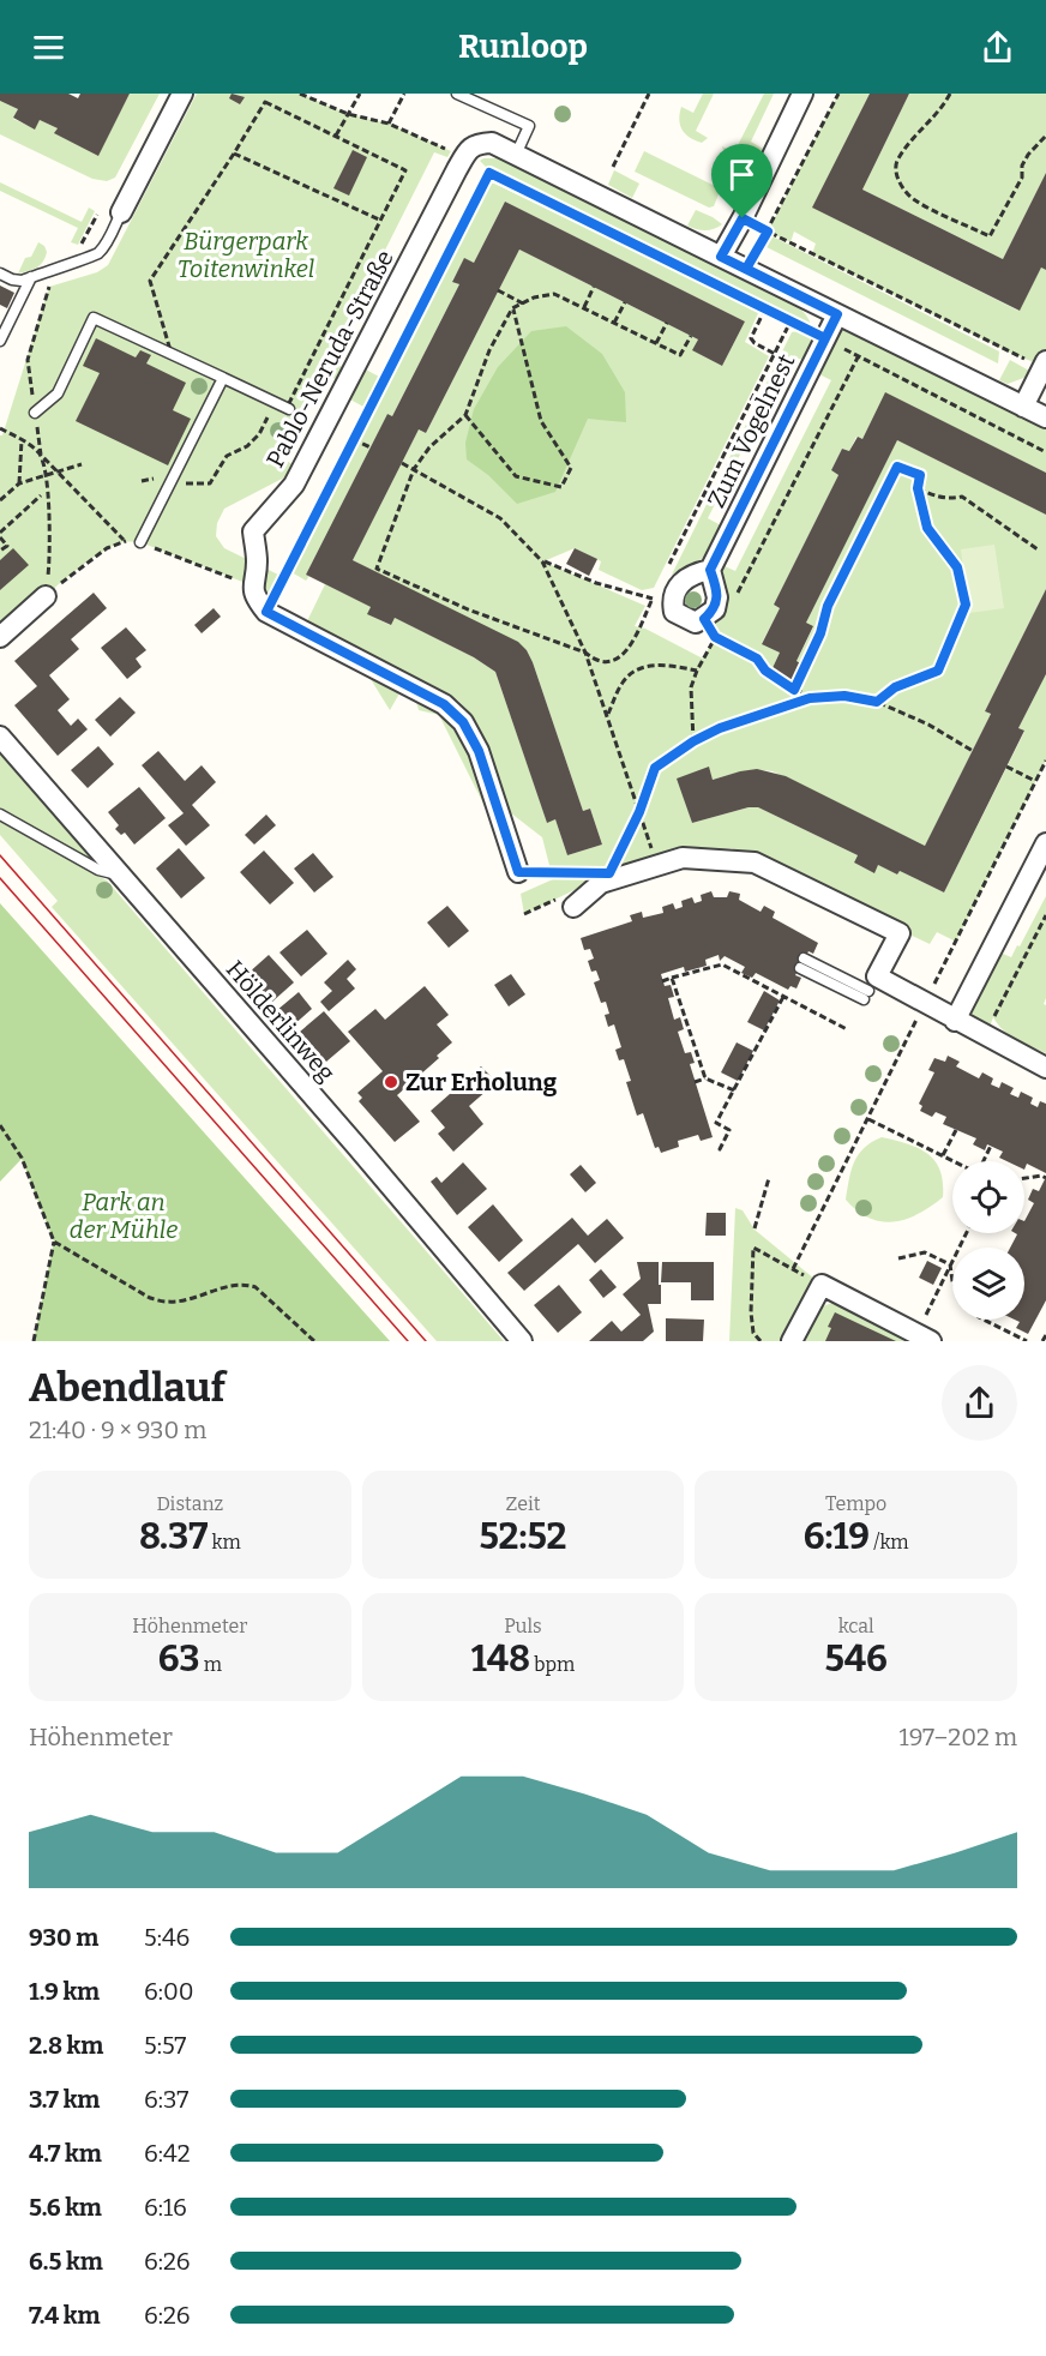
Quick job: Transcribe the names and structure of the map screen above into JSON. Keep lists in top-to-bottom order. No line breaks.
{"streets":{"street":["Pablo-Neruda-Straße","Zum Vogelnest","Hölderlinweg"]},"parks":["Bürgerpark Toitenwinkel","Park an der Mühle"],"places":["Zur Erholung"],"page":{"header":"Runloop","heading":["Abendlauf","21:40 · 9 × 930 m"],"stats":[["Distanz","8.37 km"],["Zeit","52:52"],["Tempo","6:19 /km"],["Höhenmeter","63 m"],["Puls","148 bpm"],["kcal","546"]],"chart":["Höhenmeter","197–202 m"],"list":[{"name":"930 m","note":"5:46"},{"name":"1.9 km","note":"6:00"},{"name":"2.8 km","note":"5:57"},{"name":"3.7 km","note":"6:37"},{"name":"4.7 km","note":"6:42"},{"name":"5.6 km","note":"6:16"},{"name":"6.5 km","note":"6:26"},{"name":"7.4 km","note":"6:26"}]}}
